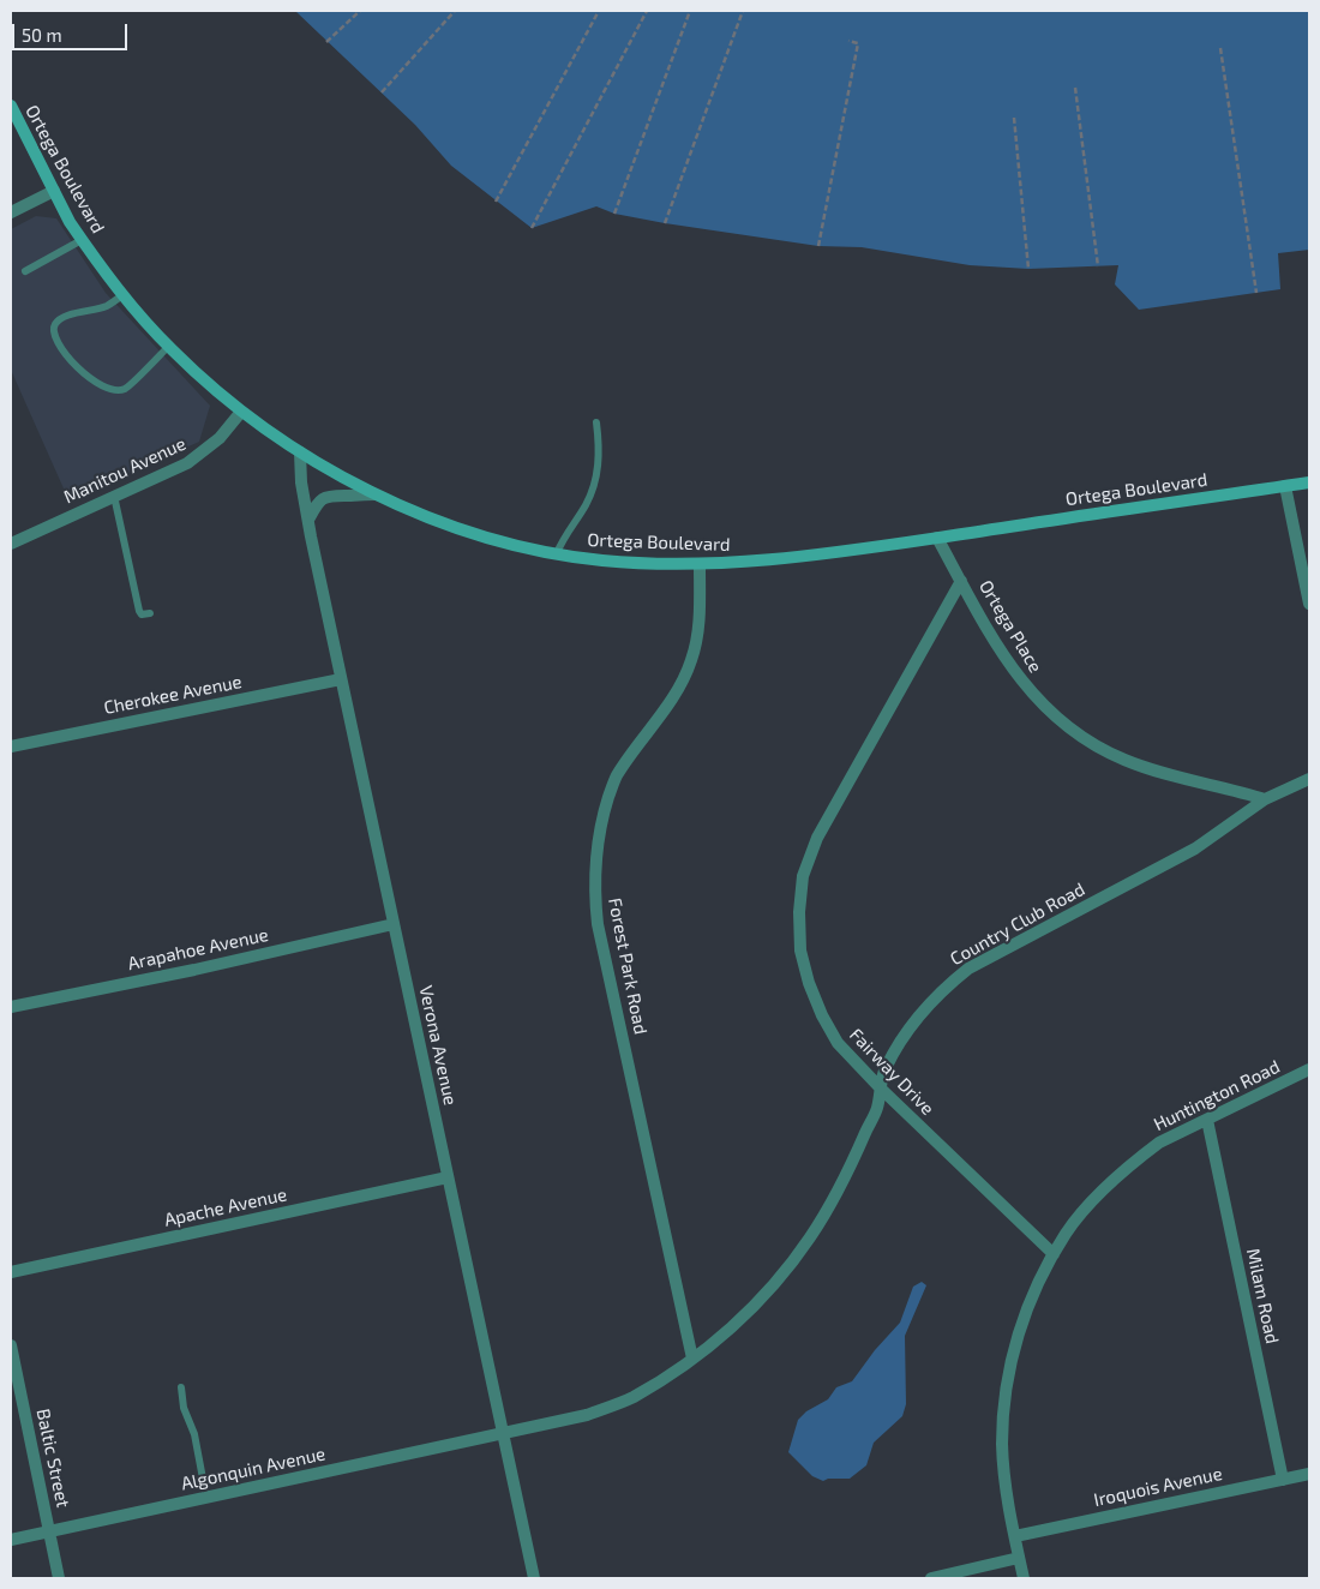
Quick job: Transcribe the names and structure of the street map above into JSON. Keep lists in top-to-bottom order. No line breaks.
{"streets":{"main road":["Ortega Boulevard"],"street":["Manitou Avenue","Ortega Place","Cherokee Avenue","Country Club Road","Arapahoe Avenue","Forest Park Road","Verona Avenue","Fairway Drive","Huntington Road","Apache Avenue","Milam Road","Baltic Street","Algonquin Avenue","Iroquois Avenue"]},"crossings":[["Ortega Boulevard","Manitou Avenue"],["Ortega Boulevard","Ortega Place"],["Ortega Boulevard","Forest Park Road"],["Ortega Boulevard","Verona Avenue"],["Ortega Place","Country Club Road"],["Ortega Place","Fairway Drive"],["Cherokee Avenue","Verona Avenue"],["Country Club Road","Forest Park Road"],["Country Club Road","Verona Avenue"],["Country Club Road","Fairway Drive"],["Country Club Road","Algonquin Avenue"],["Arapahoe Avenue","Verona Avenue"],["Verona Avenue","Apache Avenue"],["Verona Avenue","Algonquin Avenue"],["Fairway Drive","Huntington Road"],["Huntington Road","Milam Road"],["Huntington Road","Iroquois Avenue"],["Milam Road","Iroquois Avenue"],["Baltic Street","Algonquin Avenue"]],"scale_bar":"50 m"}
